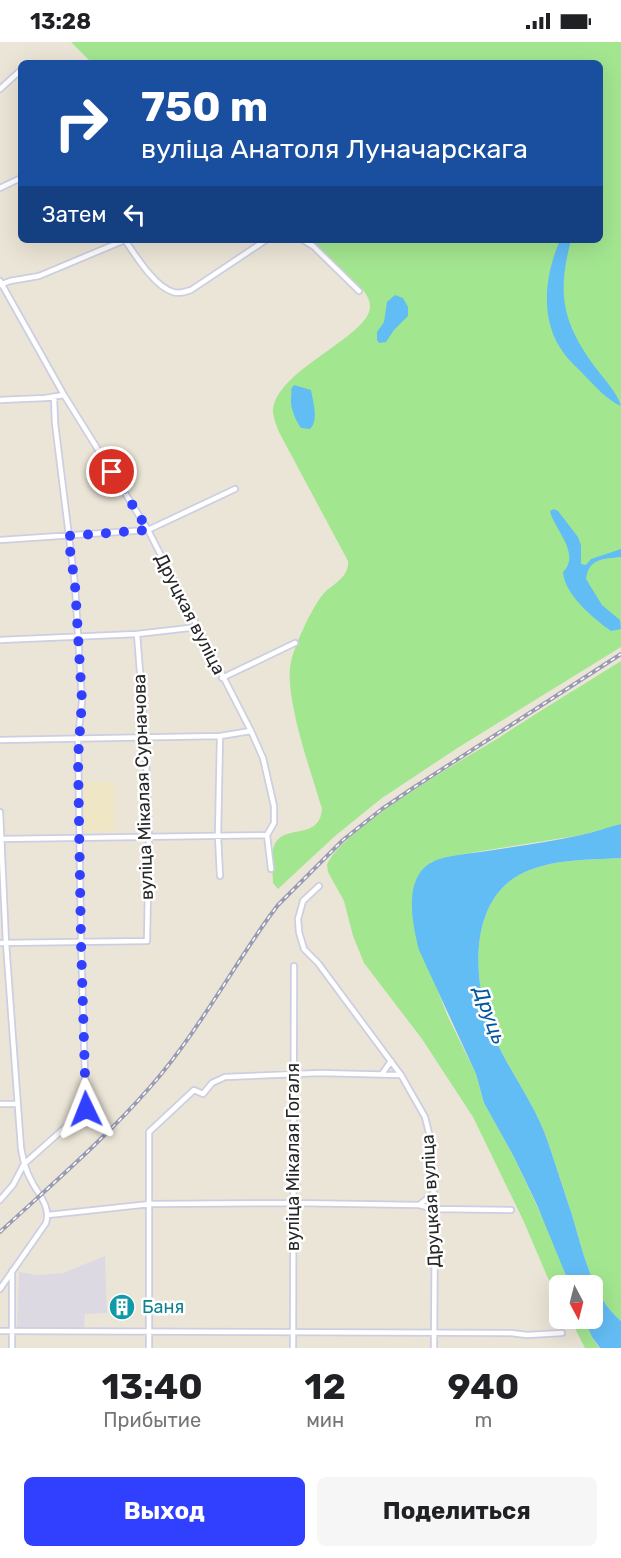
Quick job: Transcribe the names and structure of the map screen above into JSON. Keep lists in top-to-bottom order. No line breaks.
{"streets":{"street":["Друцкая вуліца","вуліца Мікалая Сурначова","вуліца Мікалая Гогаля"]},"water":["Друць"],"places":{"building":["Баня"]},"north":"bottom","page":{"status":"13:28","turn":["750 m","вуліца Анатоля Луначарскага"],"then":"Затем","eta":["13:40","Прибытие","12","мин","940","m"],"buttons":["Выход","Поделиться"]}}
